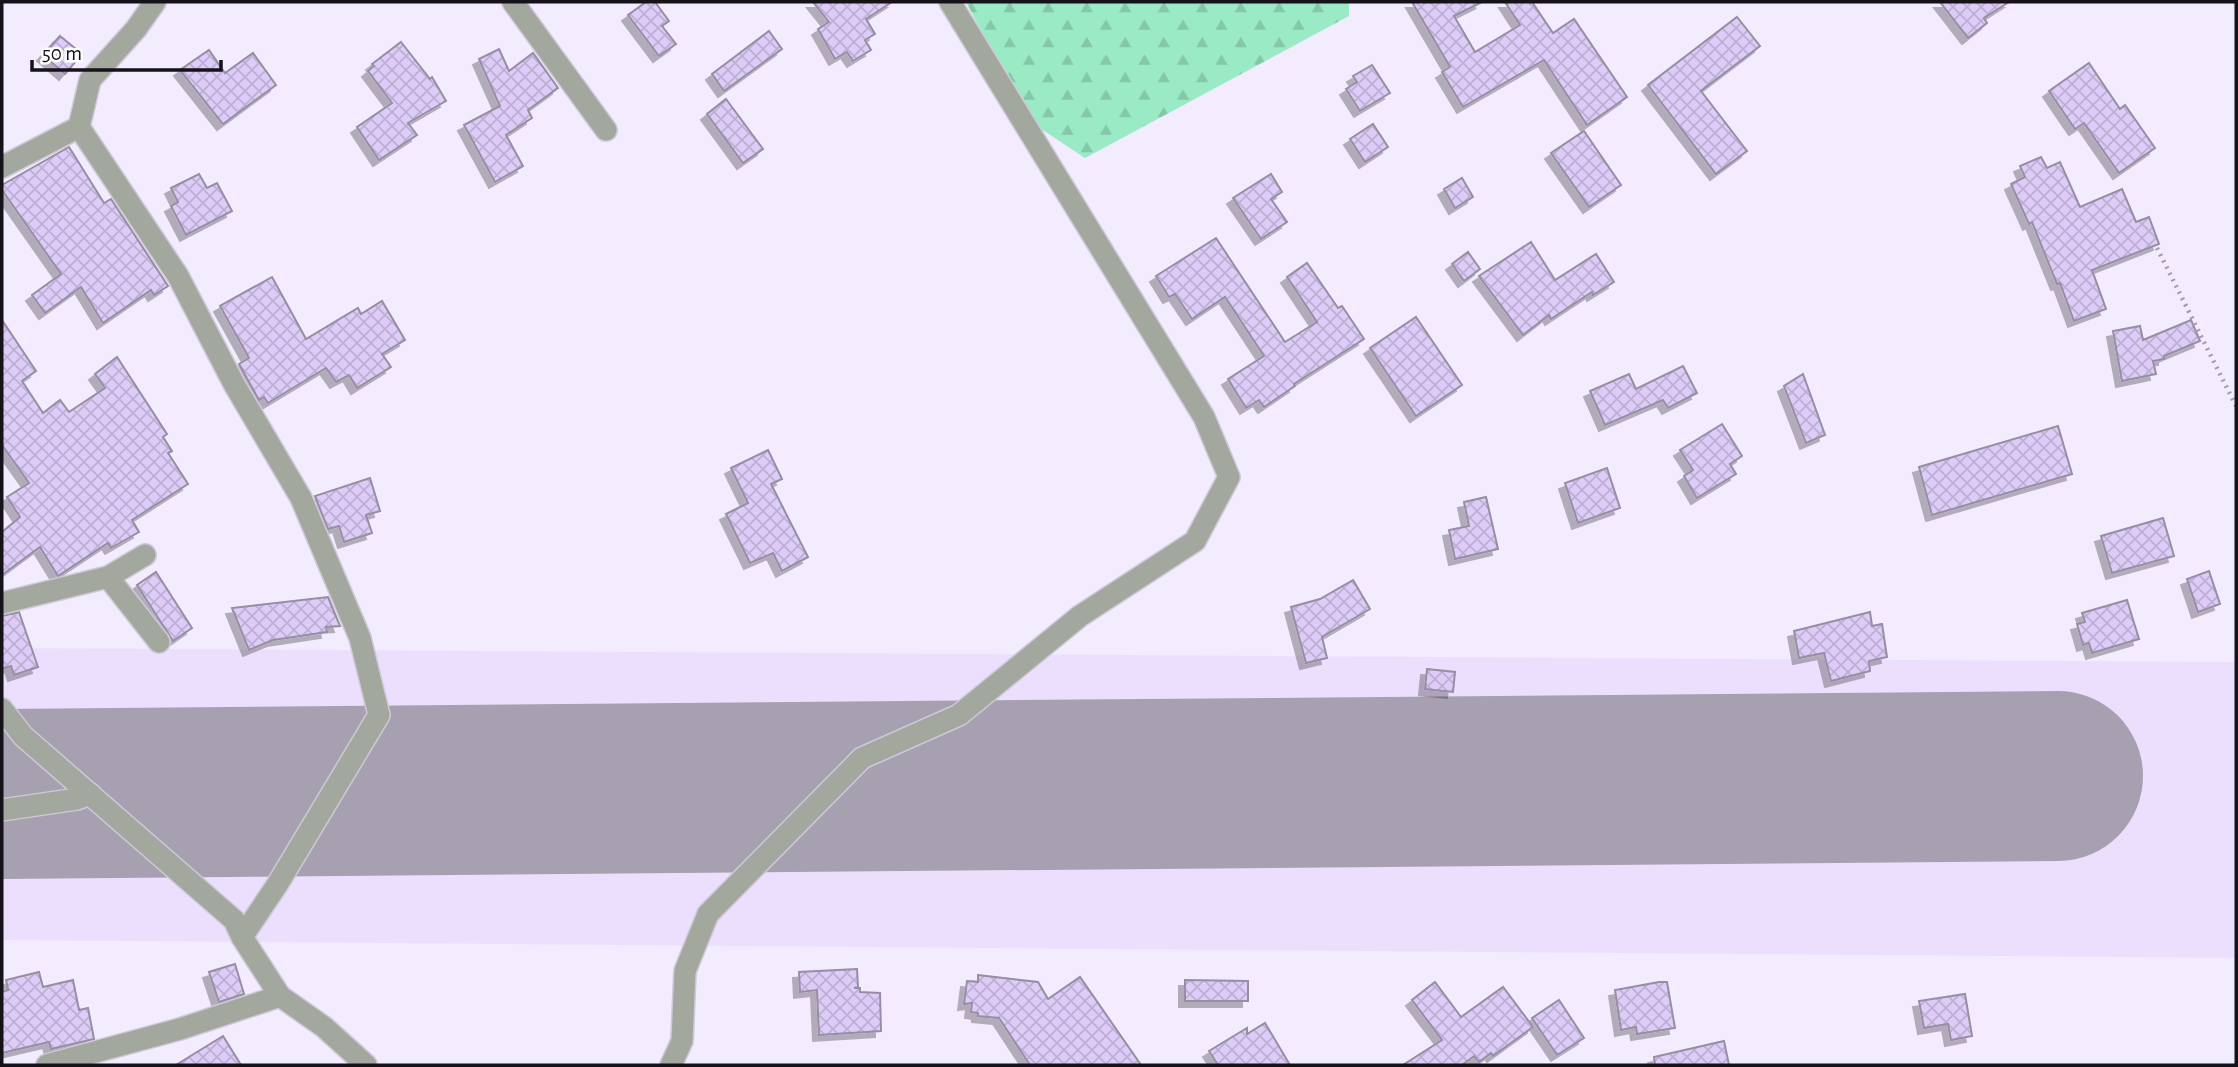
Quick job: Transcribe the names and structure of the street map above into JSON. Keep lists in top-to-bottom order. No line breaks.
{"scale_bar":"50 m"}
